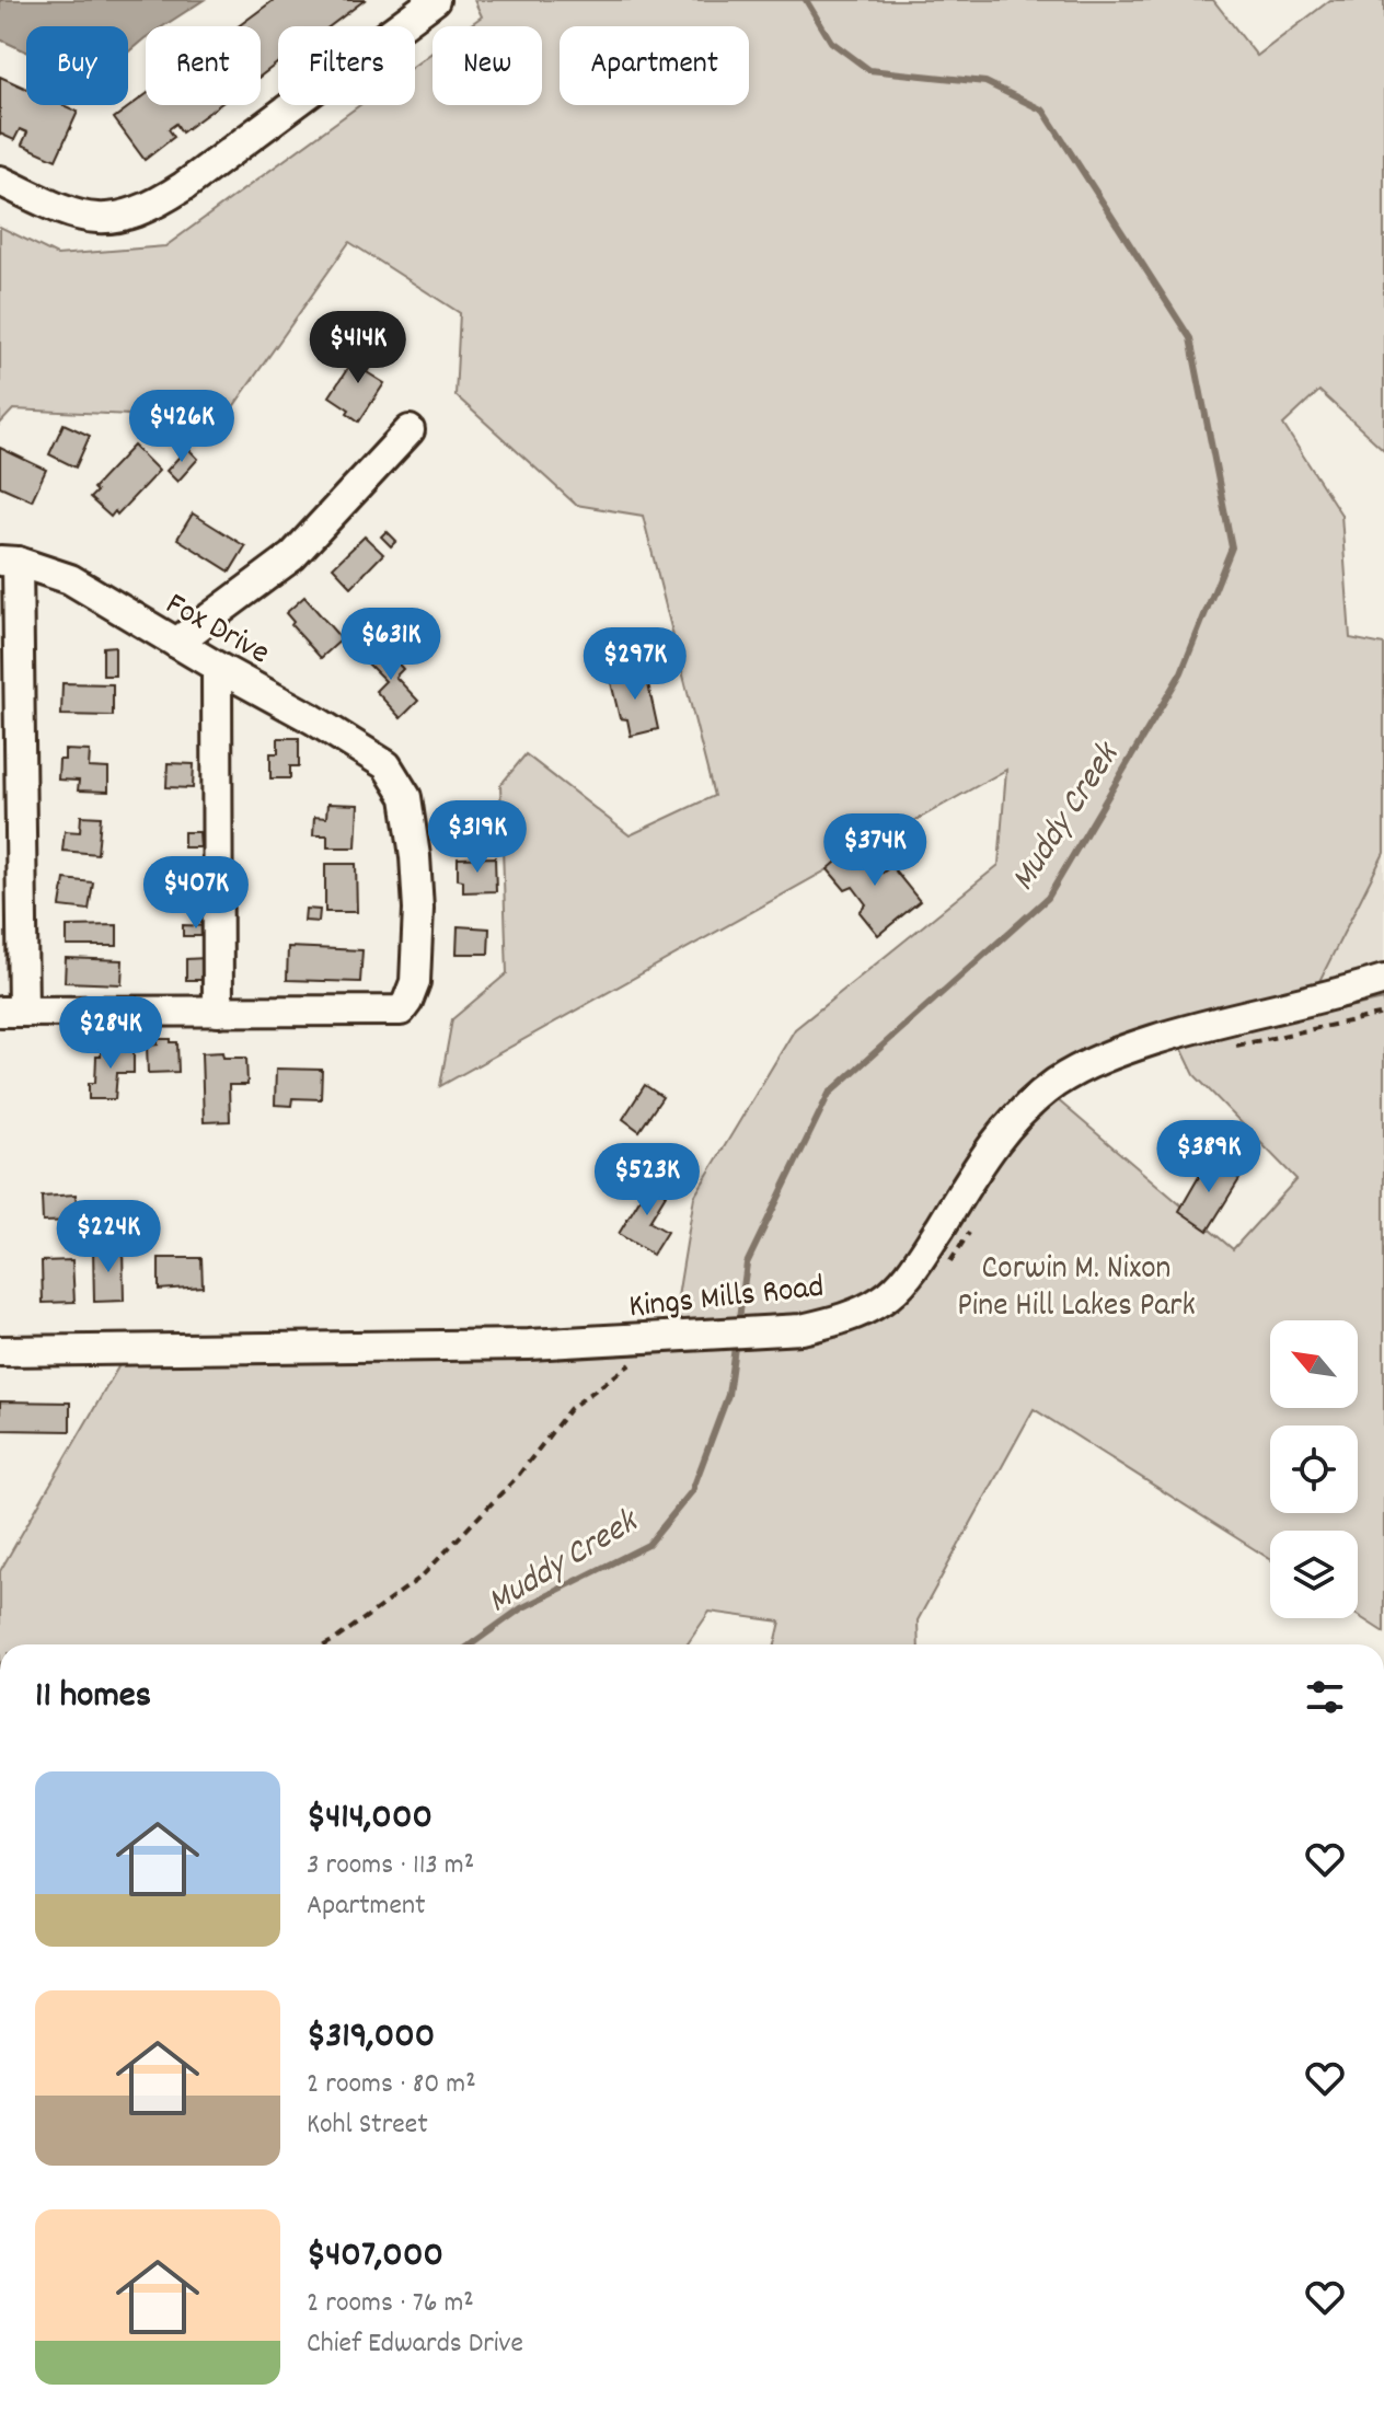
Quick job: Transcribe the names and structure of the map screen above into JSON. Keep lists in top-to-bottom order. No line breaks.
{"streets":{"street":["Fox Drive","Kings Mills Road"]},"water":["Muddy Creek"],"parks":["Corwin M. Nixon Pine Hill Lakes Park"],"north":"top left","page":{"chip":["Buy","Rent","Filters","New","Apartment"],"price":["$414K","$426K","$631K","$297K","$319K","$374K","$407K","$284K","$389K","$523K","$224K"],"heading":"11 homes","list":[{"name":"$414,000","note":"3 rooms · 113 m² · Apartment"},{"name":"$319,000","note":"2 rooms · 80 m² · Kohl Street"},{"name":"$407,000","note":"2 rooms · 76 m² · Chief Edwards Drive"}]}}
